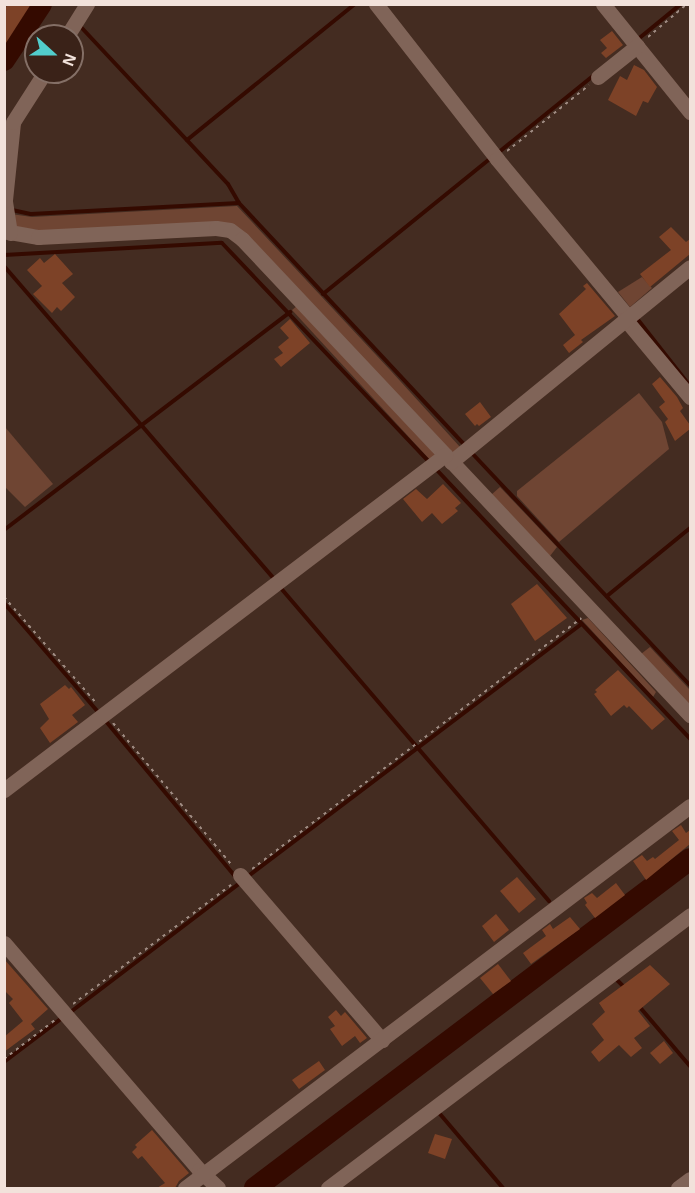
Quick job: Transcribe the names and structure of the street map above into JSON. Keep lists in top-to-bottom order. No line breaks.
{"north":"right"}
